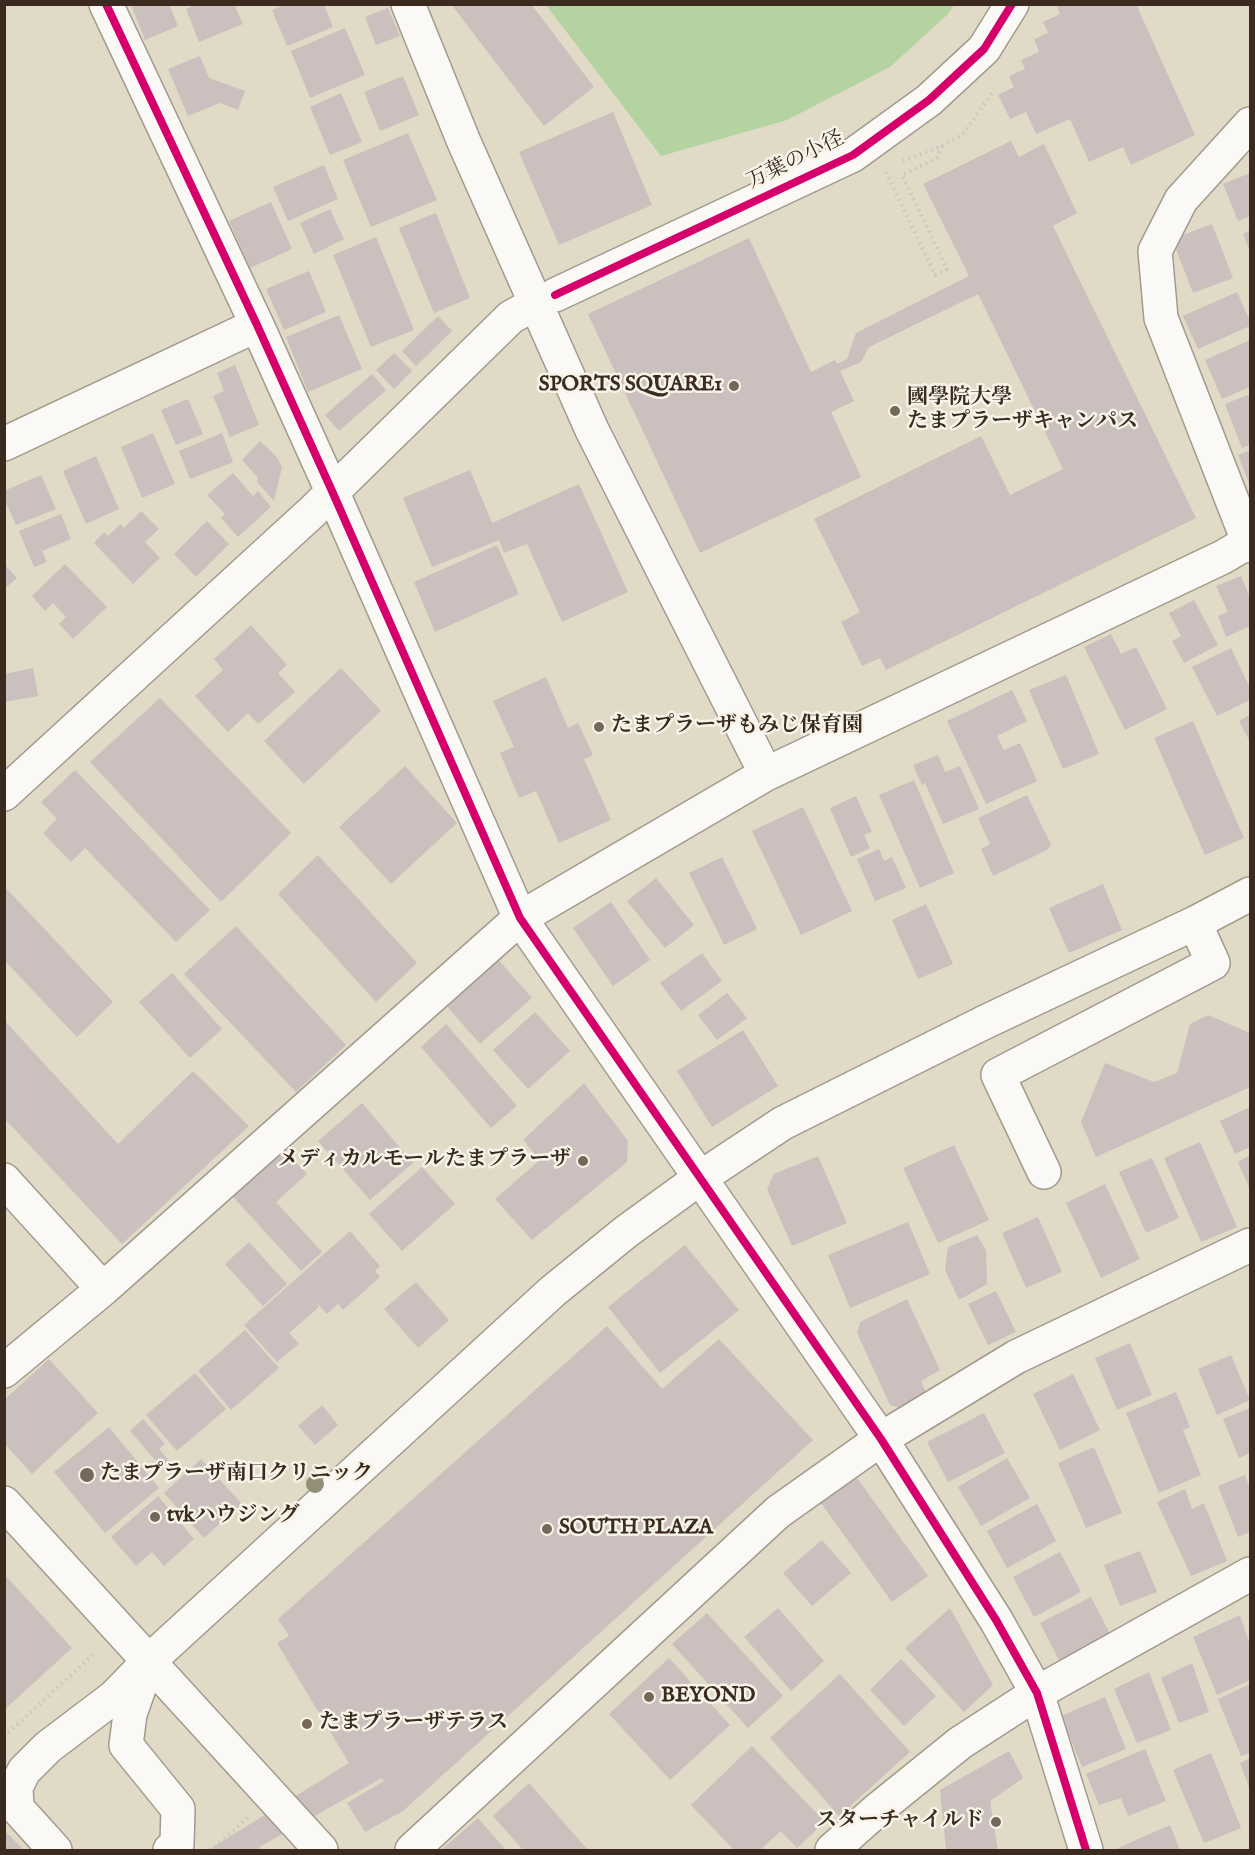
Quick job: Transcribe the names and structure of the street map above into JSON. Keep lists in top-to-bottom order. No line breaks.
{"streets":{"street":["万葉の小径"]},"places":["SPORTS SQUARE1","國學院大學 たまプラーザキャンパス","たまプラーザもみじ保育園","メディカルモールたまプラーザ","たまプラーザ南口クリニック","tvkハウジング","SOUTH PLAZA","BEYOND","たまプラーザテラス","スターチャイルド"]}
